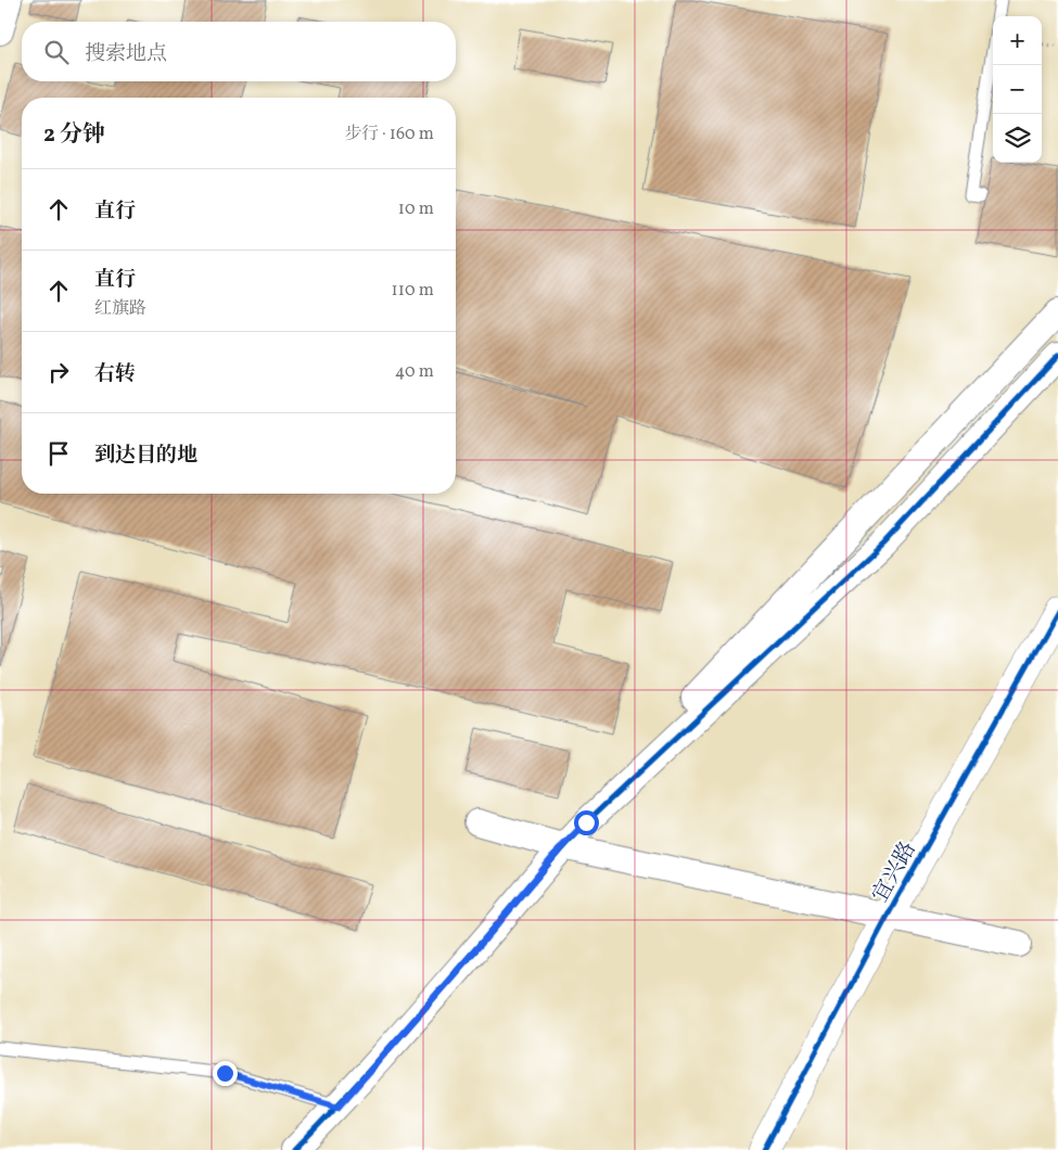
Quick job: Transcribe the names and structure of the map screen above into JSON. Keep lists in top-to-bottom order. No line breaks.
{"streets":{"street":["宜兴路"]},"page":{"map_buttons":["+","−"],"search":"搜索地点","heading":["2 分钟","步行 · 160 m"],"list":[["直行","10 m"],["直行","红旗路","110 m"],["右转","40 m"],"到达目的地"]}}
